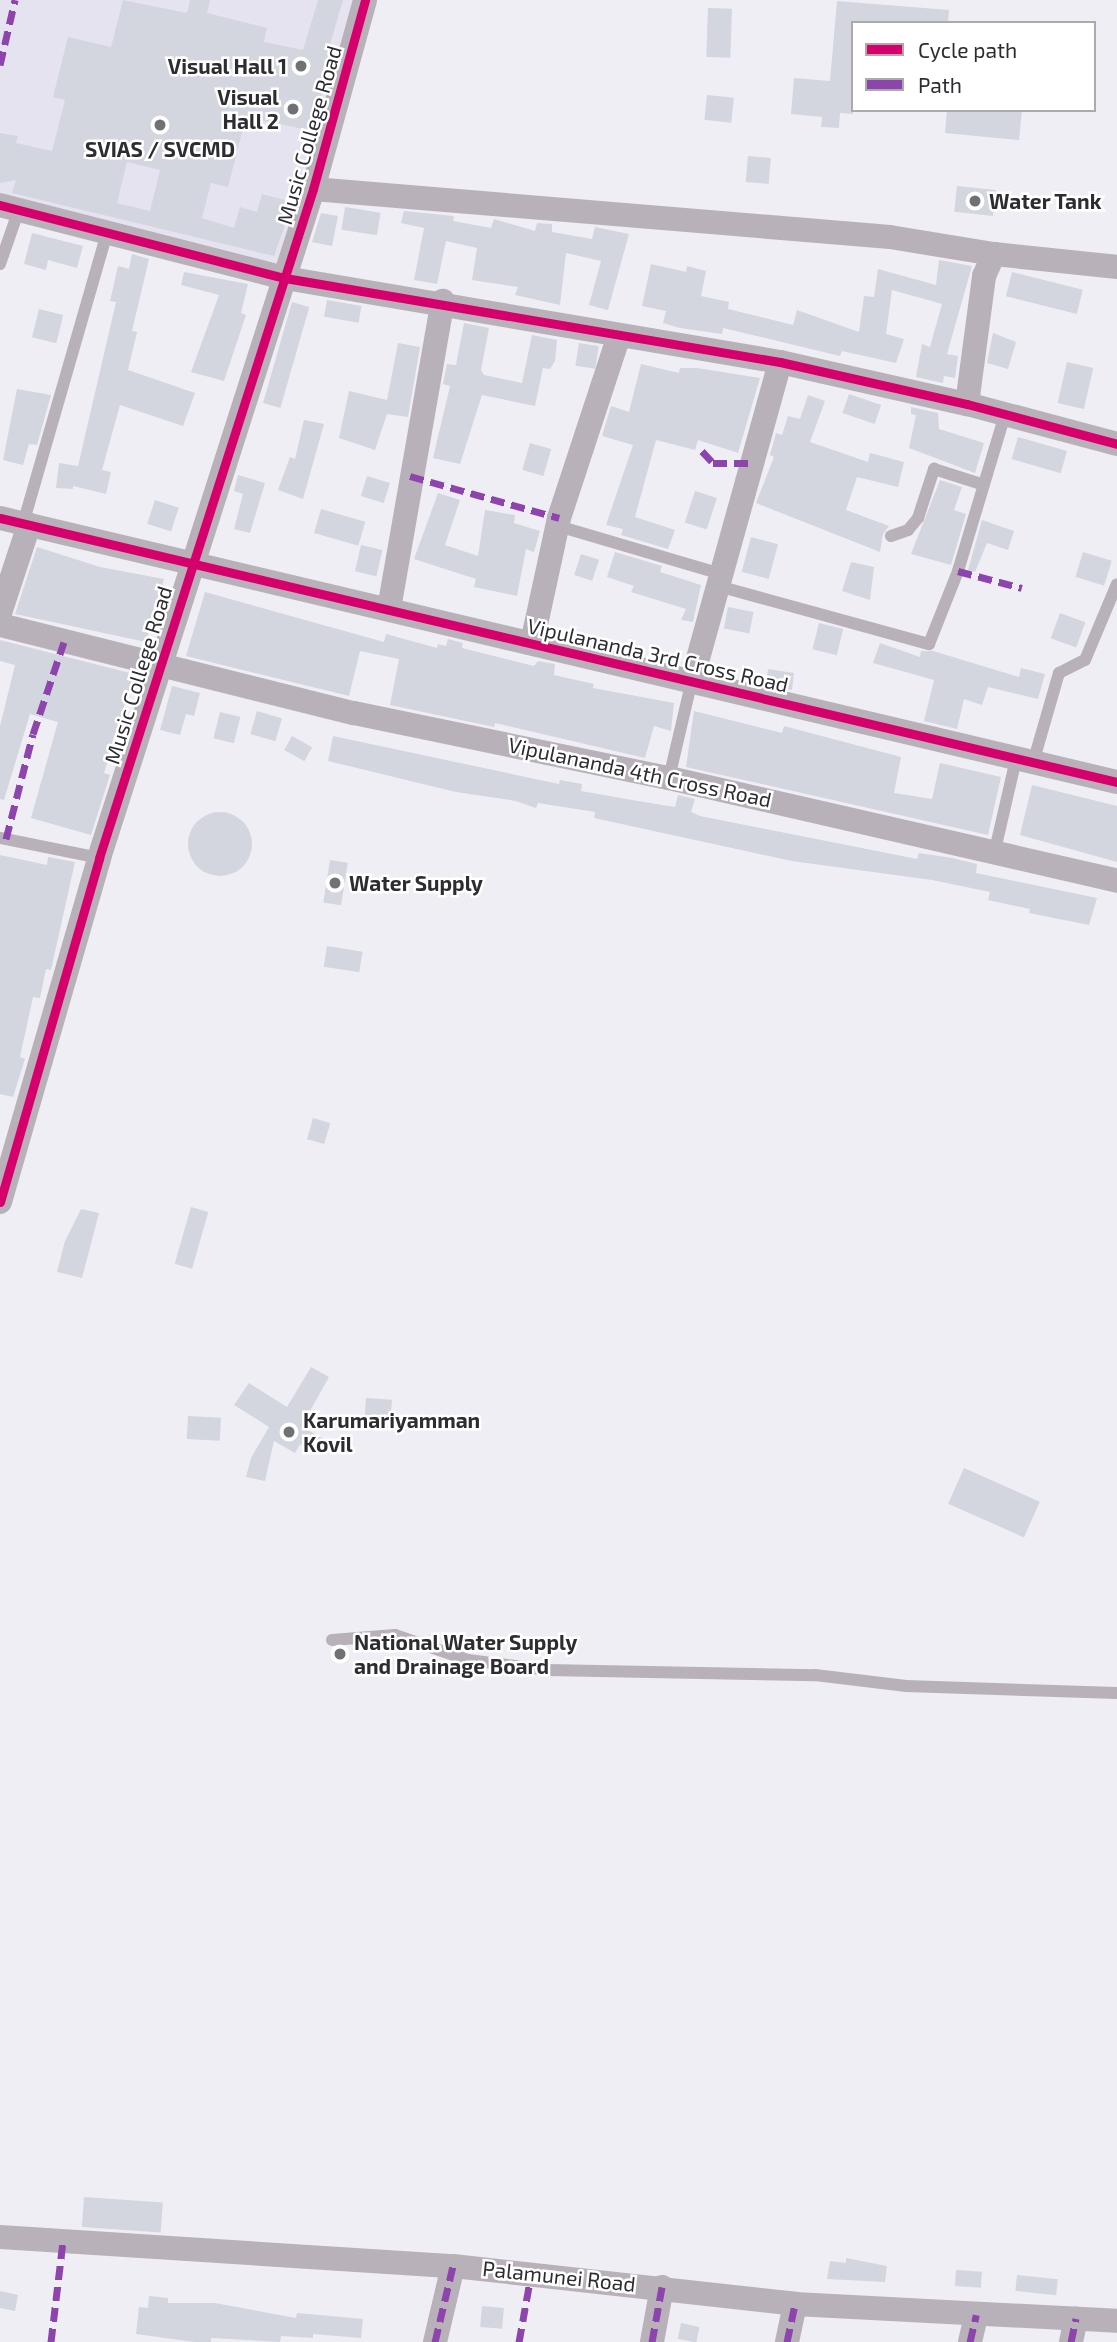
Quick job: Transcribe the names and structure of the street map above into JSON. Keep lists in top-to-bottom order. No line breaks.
{"streets":{"street":["Music College Road","Vipulananda 3rd Cross Road","Vipulananda 4th Cross Road","Palamunei Road"]},"crossings":[["Music College Road","Vipulananda 3rd Cross Road"],["Music College Road","Vipulananda 4th Cross Road"]],"places":["Visual Hall 1","Visual Hall 2","SVIAS / SVCMD","Water Tank","Water Supply","Karumariyamman Kovil","National Water Supply and Drainage Board"],"legend":["Cycle path","Path"]}
